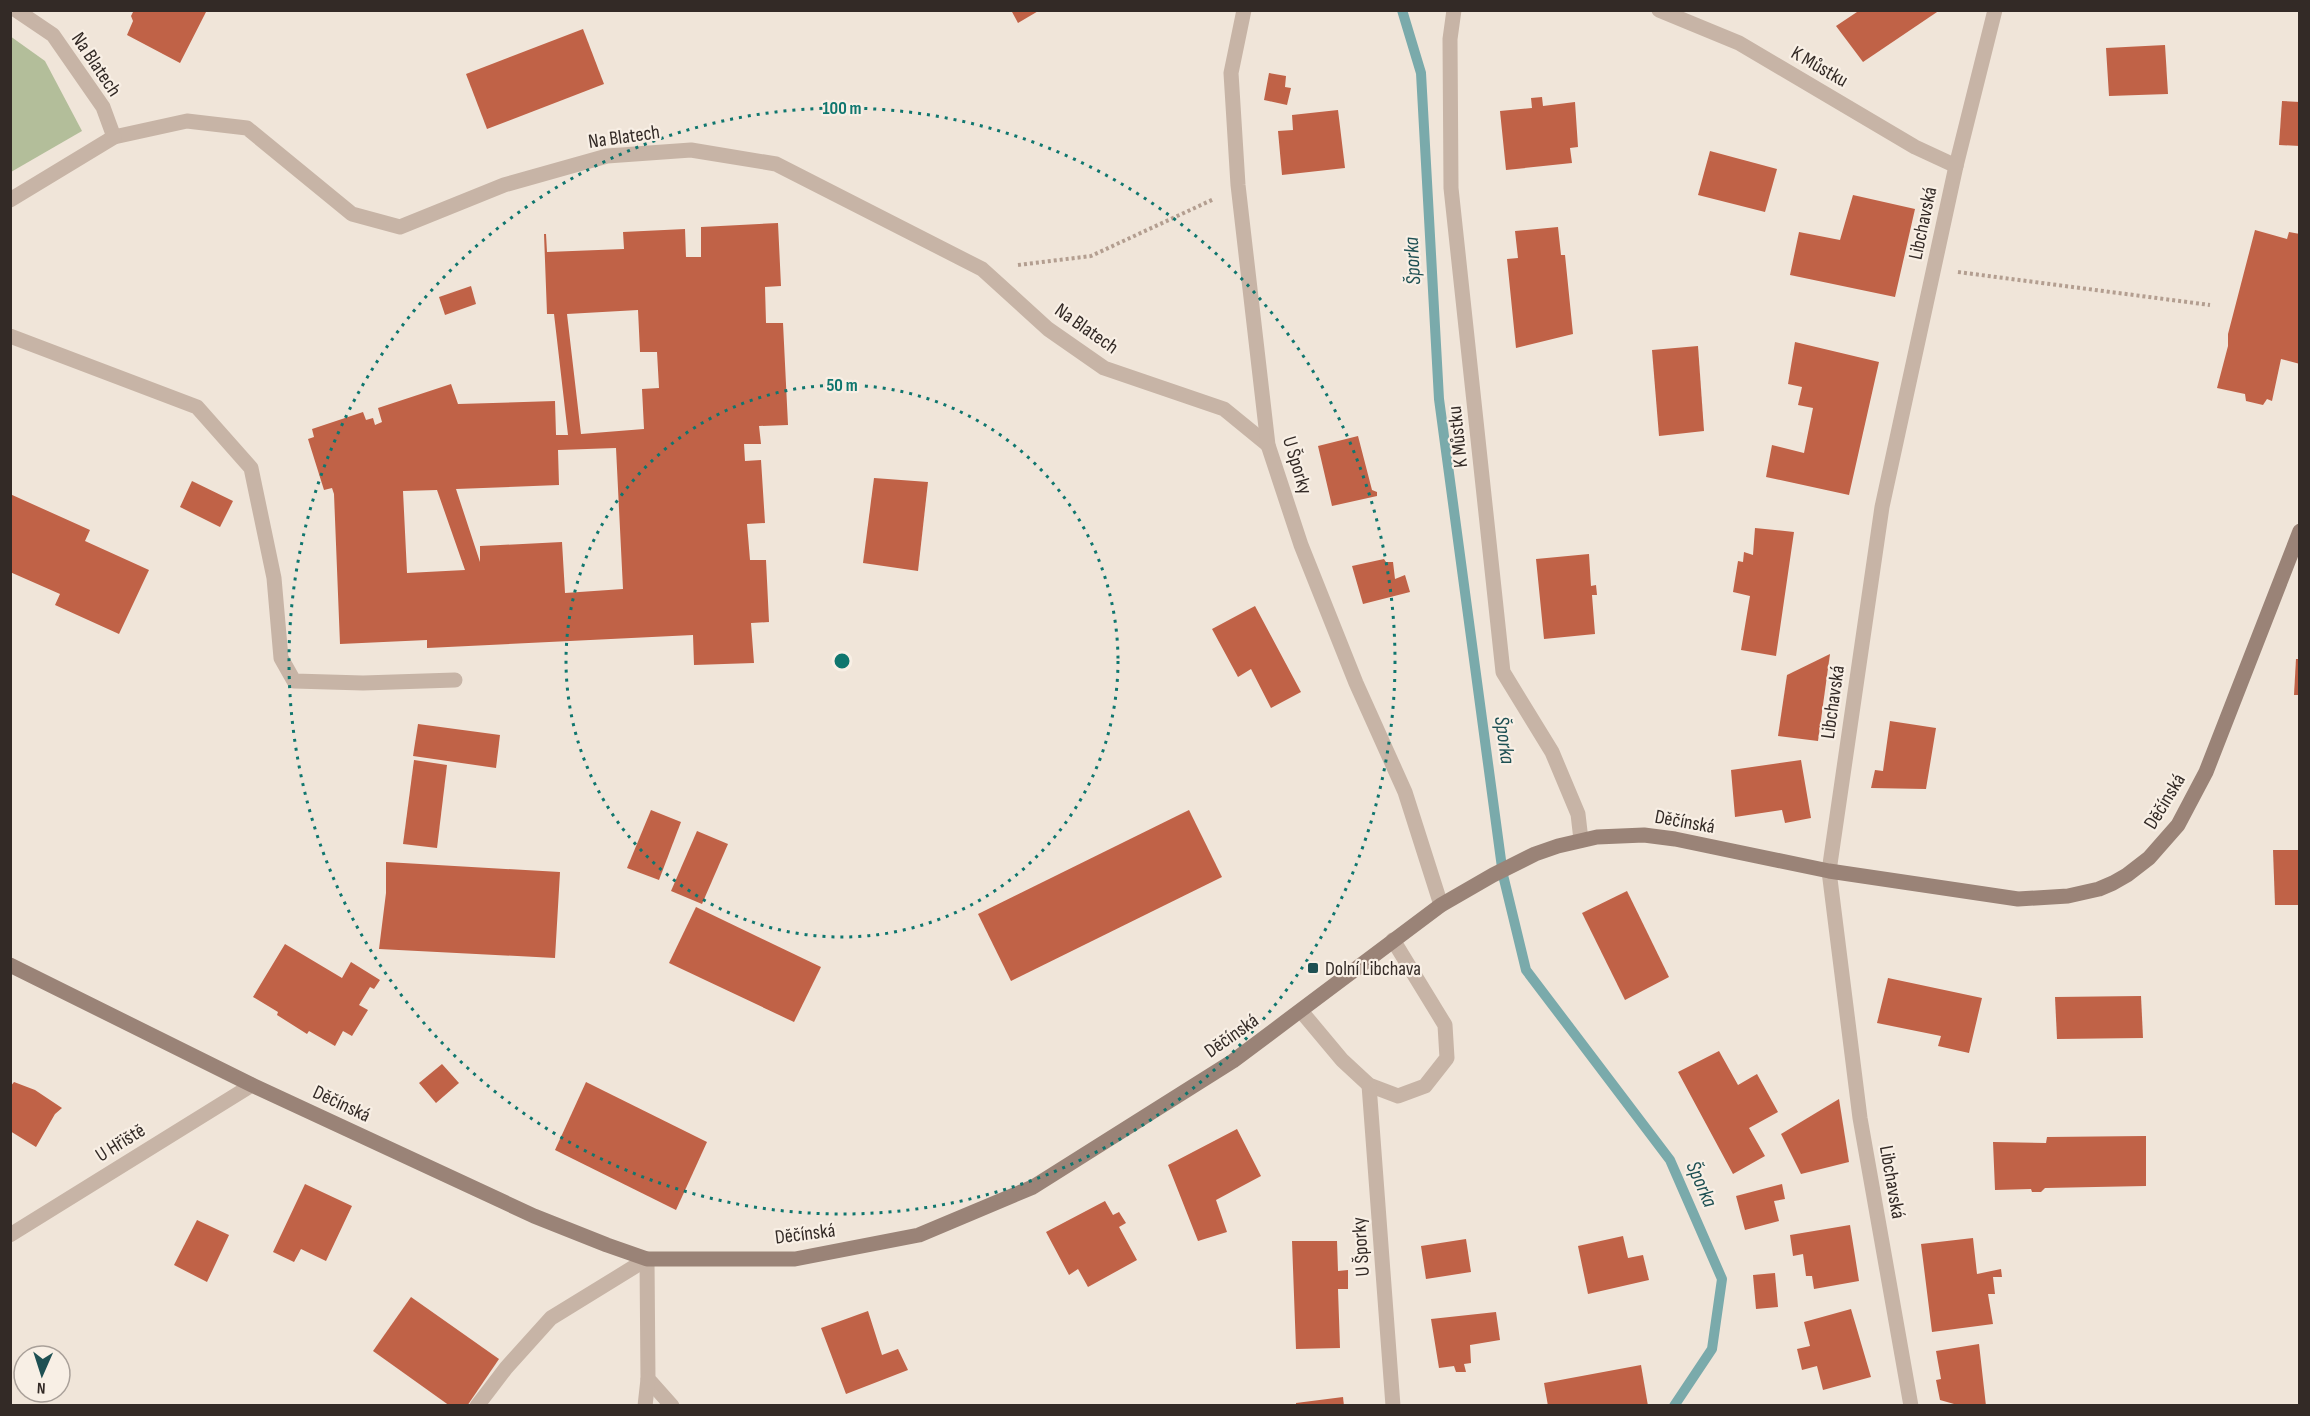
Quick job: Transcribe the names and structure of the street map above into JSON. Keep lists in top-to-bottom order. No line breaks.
{"streets":{"main road":["Děčínská"],"street":["Na Blatech","K Můstku","Libchavská","U Šporky","U Hřiště"]},"crossings":[["Na Blatech","U Šporky"],["K Můstku","Libchavská"],["K Můstku","Děčínská"],["Libchavská","Děčínská"],["U Šporky","Děčínská"],["Děčínská","U Hřiště"]],"water":["Šporka"],"places":{"transit":["Dolní Libchava"]},"north":"bottom","rings":["100 m","50 m"]}
